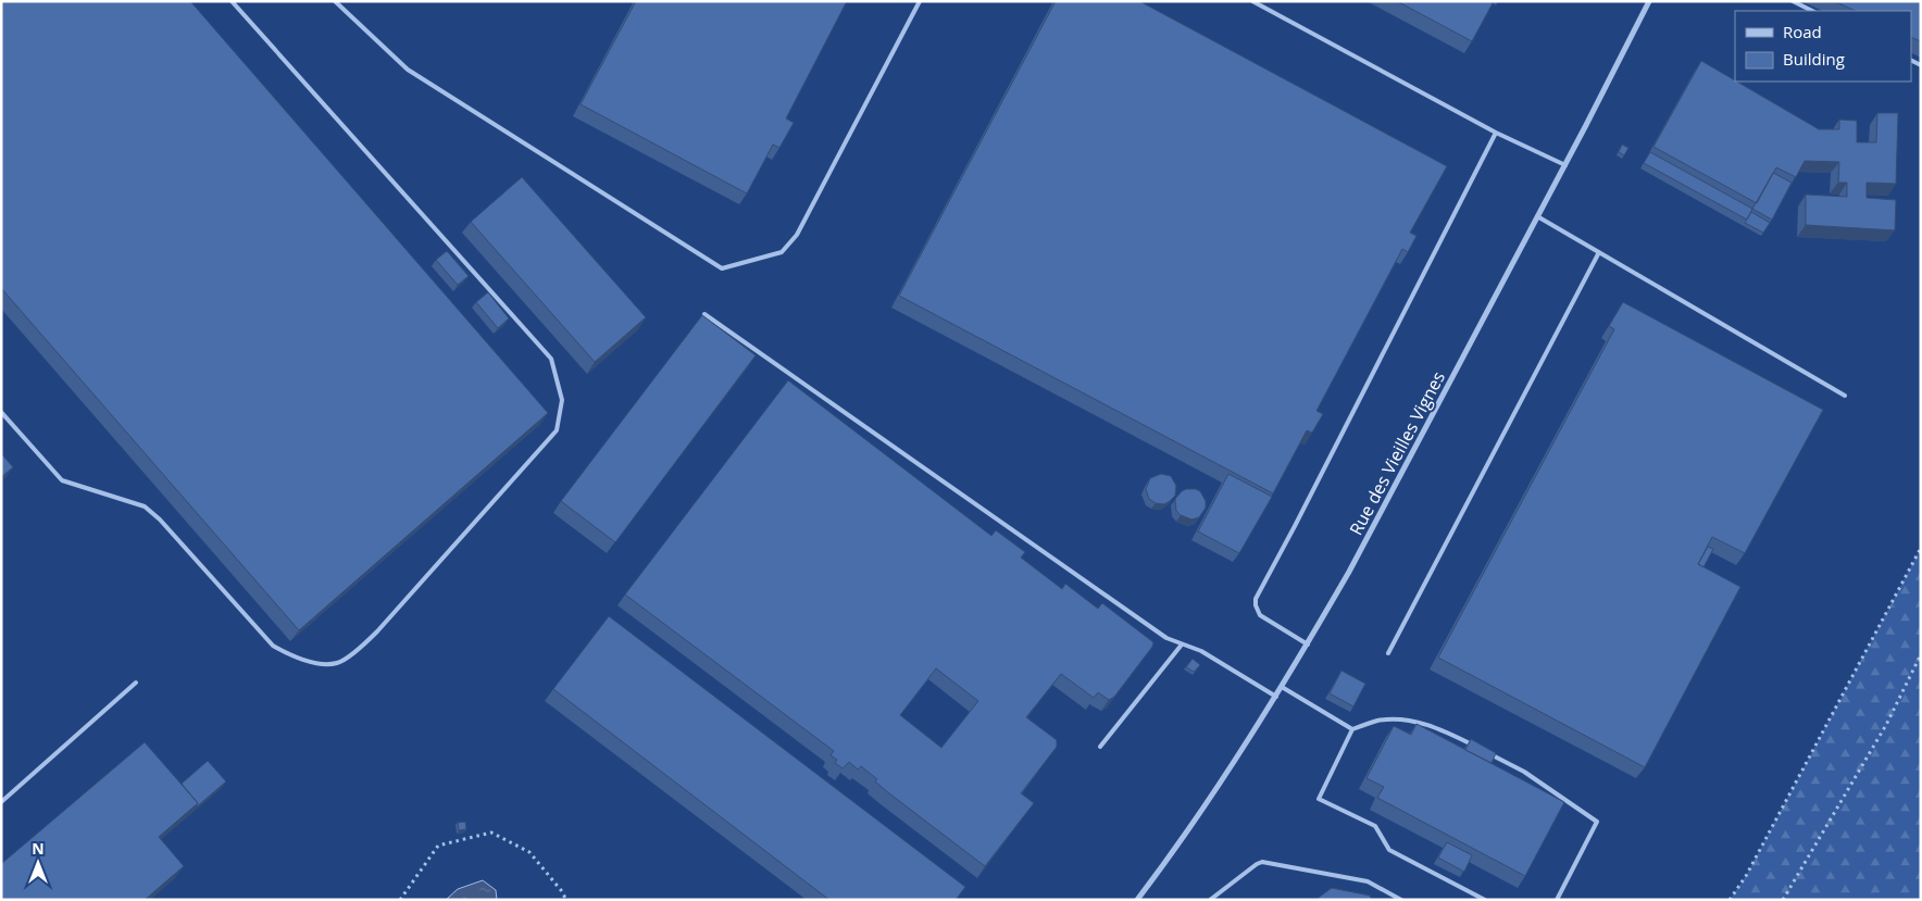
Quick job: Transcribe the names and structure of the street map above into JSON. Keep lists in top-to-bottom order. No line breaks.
{"streets":{"street":["Rue des Vieilles Vignes"]},"legend":["Road","Building"],"north":"top"}
